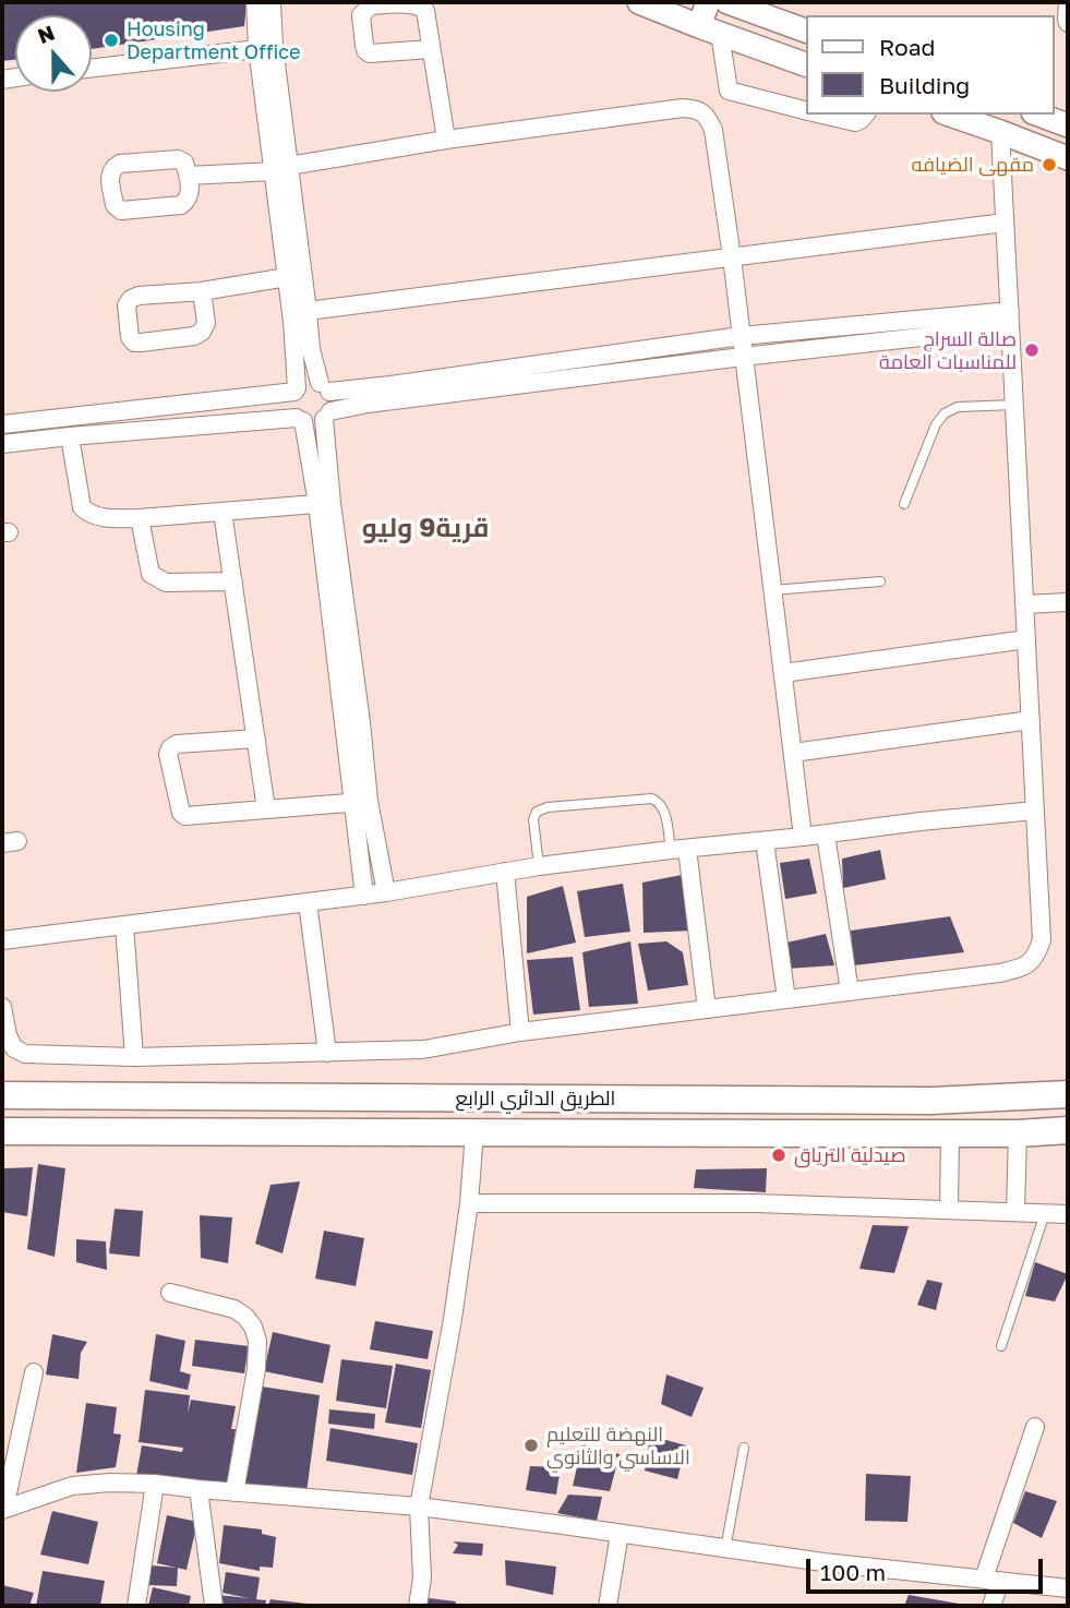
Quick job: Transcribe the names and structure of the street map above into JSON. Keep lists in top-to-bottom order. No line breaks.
{"streets":{"main road":["الطريق الدائري الرابع"]},"districts":["قرية9 وليو"],"places":["Housing Department Office","مقهى الضيافه","صالة السراج للمناسبات العامة","صيدلية الترياق","النهضة للتعليم الاساسي والثانوي"],"legend":["Road","Building"],"scale_bar":"100 m","north":"top"}
